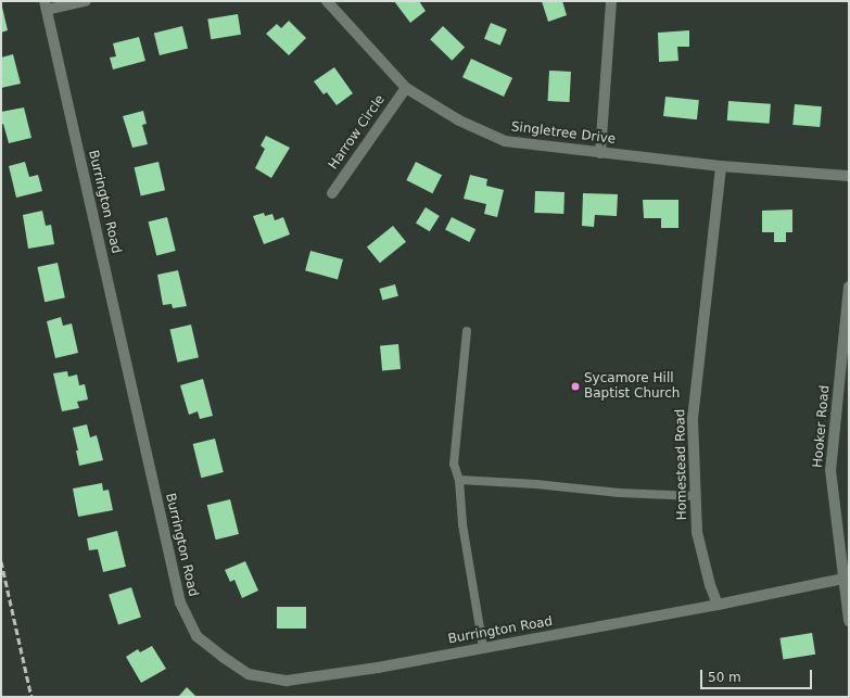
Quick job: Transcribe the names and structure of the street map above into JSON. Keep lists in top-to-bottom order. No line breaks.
{"streets":{"street":["Harrow Circle","Singletree Drive","Burrington Road","Hooker Road","Homestead Road"]},"crossings":[["Harrow Circle","Singletree Drive"],["Singletree Drive","Homestead Road"],["Burrington Road","Hooker Road"],["Burrington Road","Homestead Road"]],"places":["Sycamore Hill Baptist Church"],"scale_bar":"50 m"}
